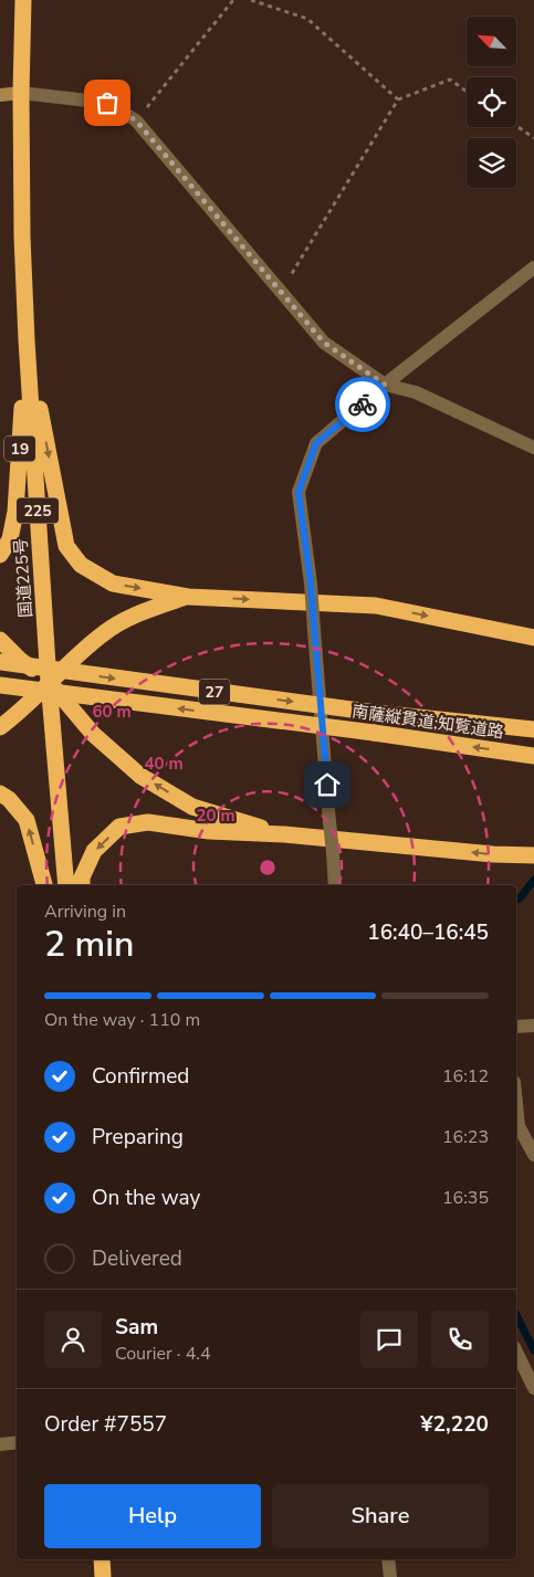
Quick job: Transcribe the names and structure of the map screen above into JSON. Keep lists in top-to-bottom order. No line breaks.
{"streets":{"highway":["19","225","国道225号","27","南薩縦貫道;知覧道路"]},"crossings":[["19","国道225号"],["国道225号","南薩縦貫道;知覧道路"]],"north":"top left","page":{"heading":["2 min","Arriving in","16:40–16:45"],"panel":["Sam","Courier · 4.4","Order #7557","¥2,220"],"bar":"On the way · 110 m","list":[["Confirmed","16:12"],["Preparing","16:23"],["On the way","16:35"],"Delivered"],"buttons":["Help","Share"]},"rings":["60 m","40 m","20 m"]}
